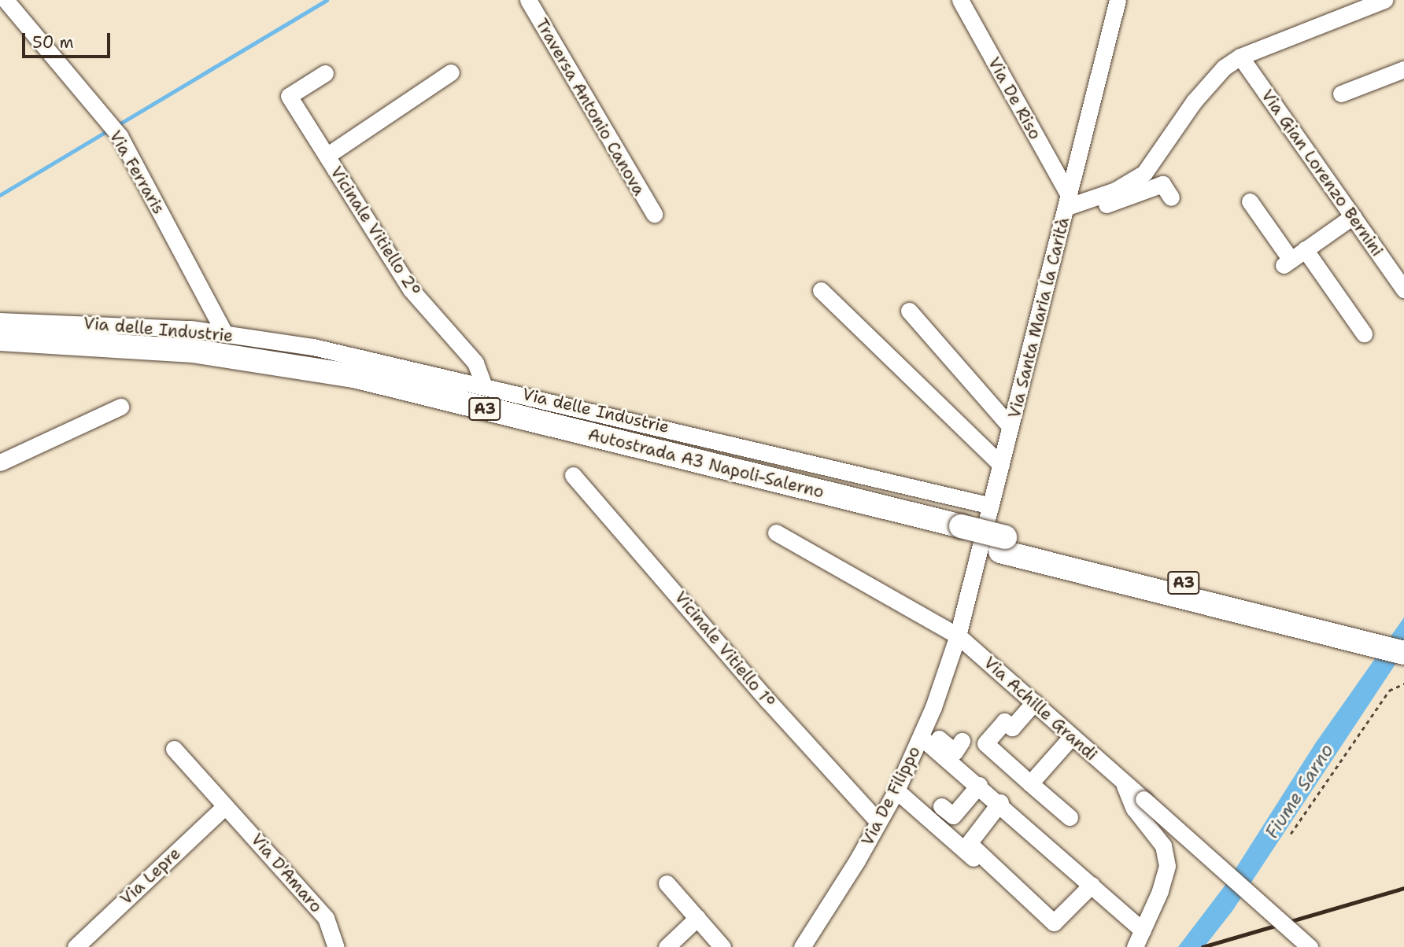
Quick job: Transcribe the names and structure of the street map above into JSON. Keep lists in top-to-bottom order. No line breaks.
{"streets":{"highway":["A3","Autostrada A3 Napoli-Salerno"],"street":["Via De Riso","Traversa Antonio Canova","Via Ferraris","Via Gian Lorenzo Bernini","Vicinale Vitiello 2°","Via Santa Maria la Carità","Via delle Industrie","Vicinale Vitiello 1°","Via Achille Grandi","Via De Filippo","Via D'Amaro","Via Lepre"]},"crossings":[["Via De Riso","Via Santa Maria la Carità"],["Via Ferraris","Via delle Industrie"],["Vicinale Vitiello 2°","Via delle Industrie"],["Via Santa Maria la Carità","Via delle Industrie"],["Via Santa Maria la Carità","Via Achille Grandi"],["Via Santa Maria la Carità","Via De Filippo"],["Vicinale Vitiello 1°","Via De Filippo"],["Via Achille Grandi","Via De Filippo"],["Via D'Amaro","Via Lepre"]],"water":["Fiume Sarno"],"scale_bar":"50 m"}
